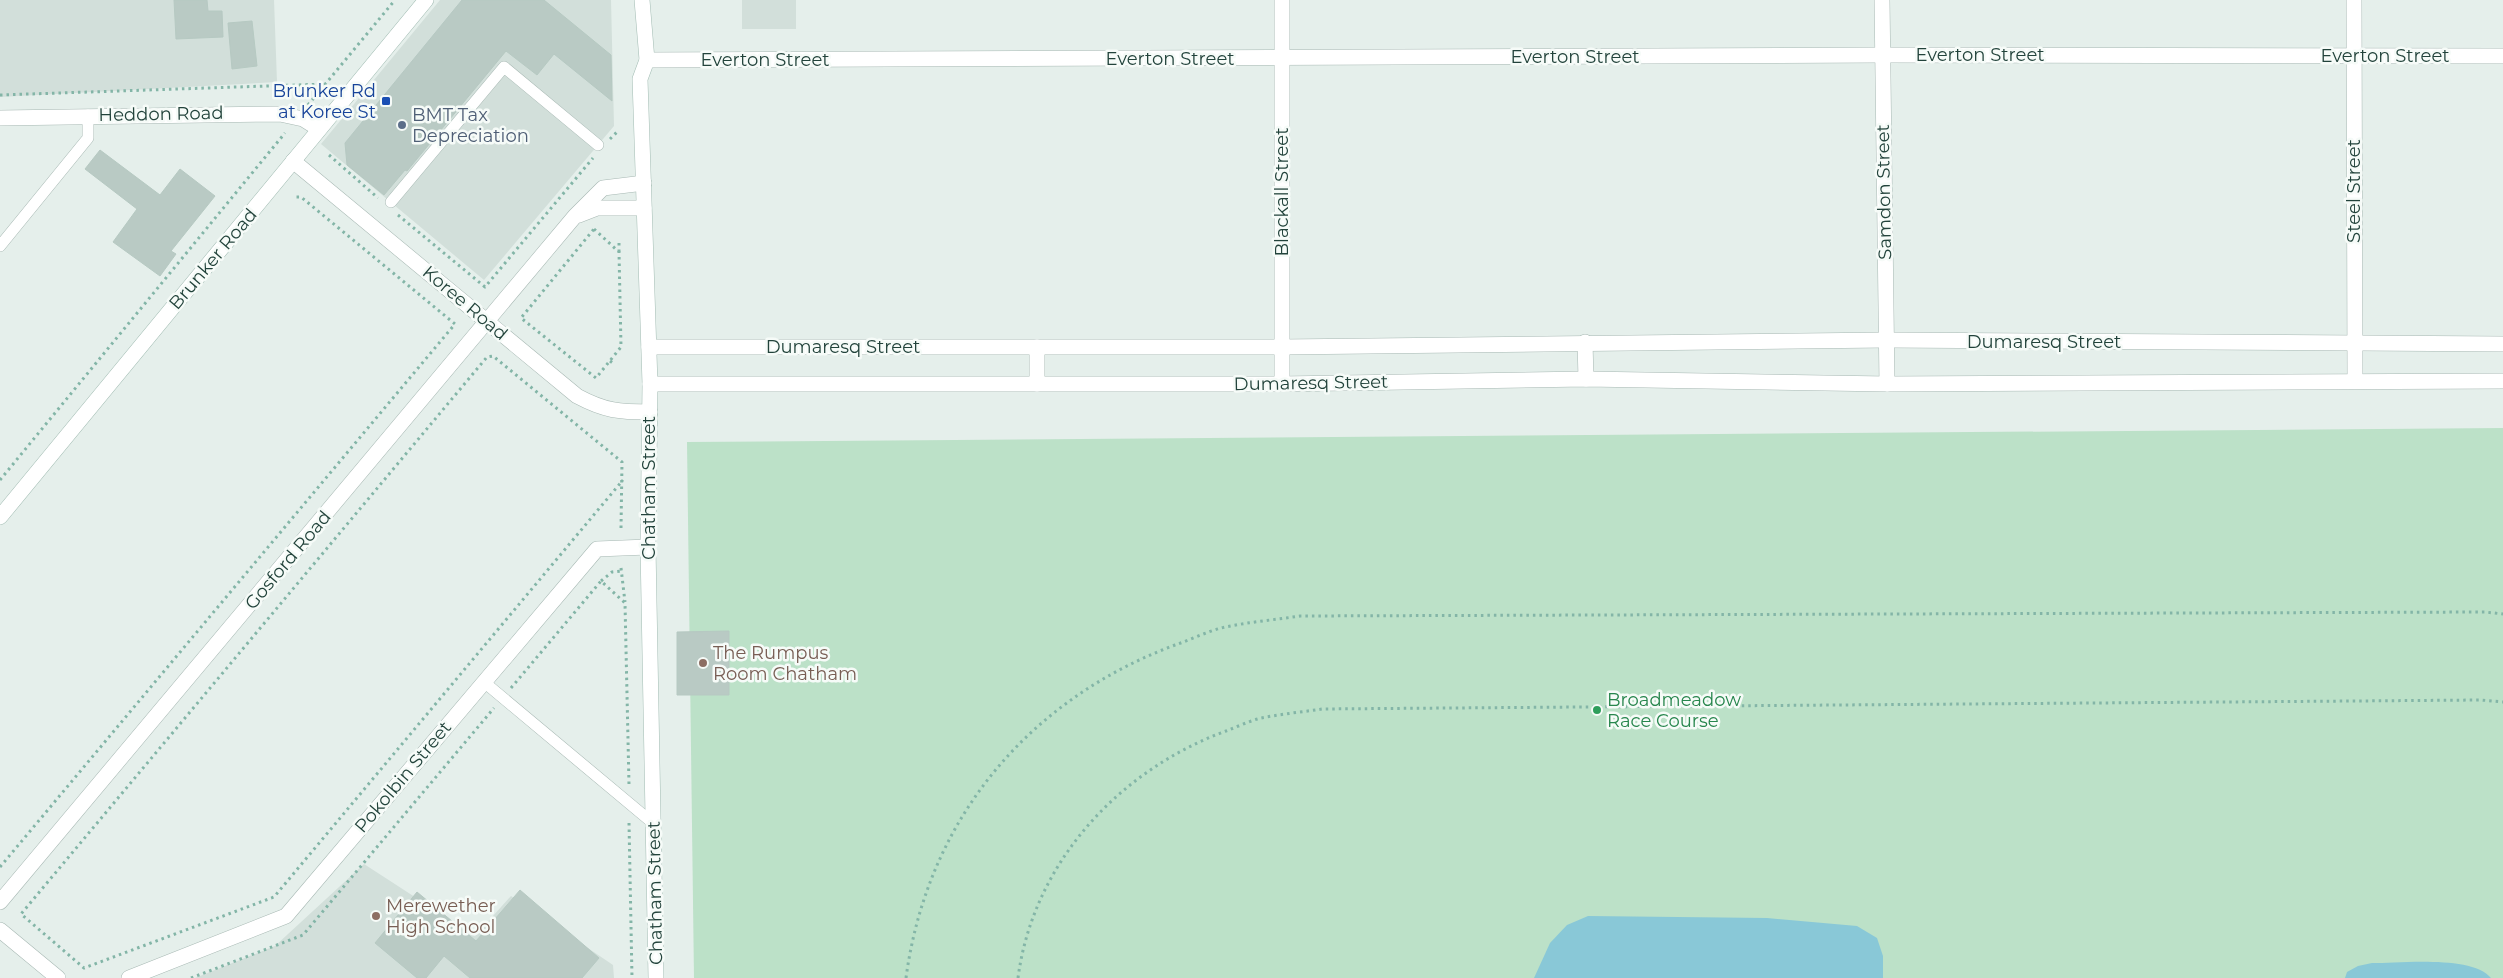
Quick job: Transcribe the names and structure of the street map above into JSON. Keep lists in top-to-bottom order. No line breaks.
{"streets":{"street":["Everton Street","Heddon Road","Steel Street","Blackall Street","Samdon Street","Brunker Road","Koree Road","Dumaresq Street","Chatham Street","Gosford Road","Pokolbin Street"]},"crossings":[["Everton Street","Steel Street"],["Everton Street","Blackall Street"],["Everton Street","Samdon Street"],["Everton Street","Chatham Street"],["Heddon Road","Brunker Road"],["Steel Street","Dumaresq Street"],["Blackall Street","Dumaresq Street"],["Samdon Street","Dumaresq Street"],["Brunker Road","Koree Road"],["Koree Road","Chatham Street"],["Koree Road","Gosford Road"],["Dumaresq Street","Chatham Street"],["Chatham Street","Gosford Road"],["Chatham Street","Pokolbin Street"]],"places":{"transit":["Brunker Rd at Koree St"],"other":["BMT Tax Depreciation","The Rumpus Room Chatham","Broadmeadow Race Course","Merewether High School"]}}
